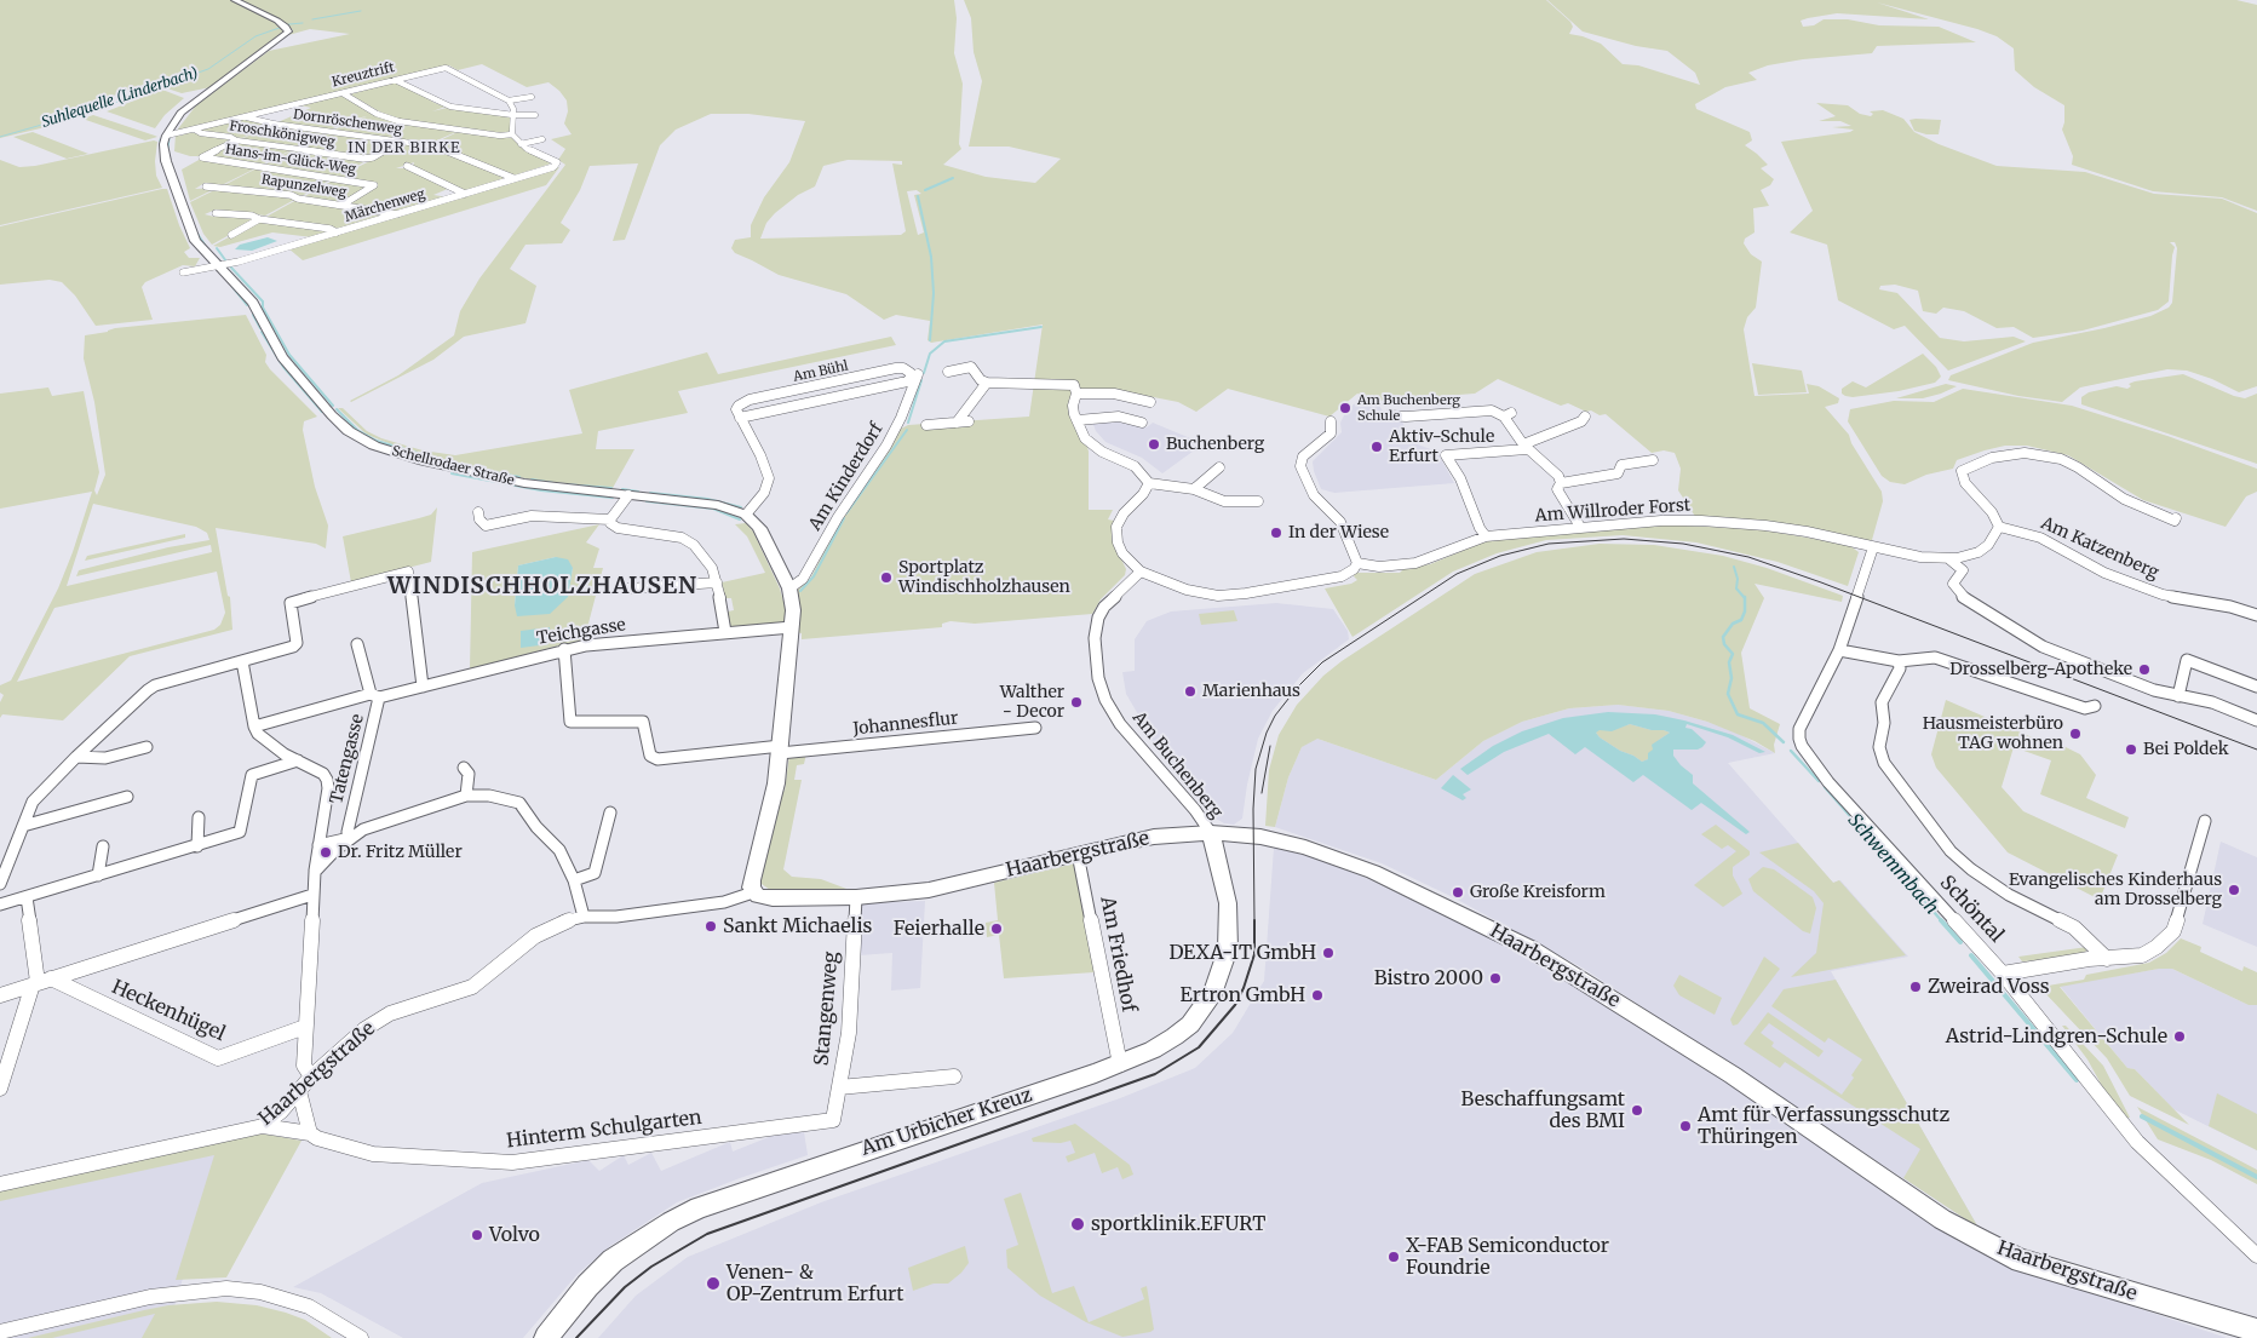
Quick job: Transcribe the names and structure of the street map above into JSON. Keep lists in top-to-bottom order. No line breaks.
{"streets":{"street":["Kreuztrift","Dornröschenweg","Froschkönigweg","Hans-im-Glück-Weg","Rapunzelweg","Märchenweg","Am Bühl","Schellrodaer Straße","Am Kinderdorf","Am Willroder Forst","Am Katzenberg","Teichgasse","Johannesflur","Tatengasse","Am Buchenberg","Haarbergstraße","Schöntal","Am Friedhof","Stangenweg","Heckenhügel","Am Urbicher Kreuz","Hinterm Schulgarten"]},"crossings":[["Kreuztrift","Dornröschenweg"],["Kreuztrift","Froschkönigweg"],["Kreuztrift","Schellrodaer Straße"],["Dornröschenweg","Froschkönigweg"],["Dornröschenweg","Märchenweg"],["Froschkönigweg","Hans-im-Glück-Weg"],["Hans-im-Glück-Weg","Rapunzelweg"],["Rapunzelweg","Märchenweg"],["Märchenweg","Schellrodaer Straße"],["Am Bühl","Am Kinderdorf"],["Am Willroder Forst","Am Katzenberg"],["Am Willroder Forst","Schöntal"],["Teichgasse","Johannesflur"],["Teichgasse","Tatengasse"],["Am Buchenberg","Haarbergstraße"],["Am Buchenberg","Am Urbicher Kreuz"],["Haarbergstraße","Am Friedhof"],["Haarbergstraße","Stangenweg"],["Haarbergstraße","Am Urbicher Kreuz"],["Haarbergstraße","Hinterm Schulgarten"],["Am Friedhof","Am Urbicher Kreuz"],["Stangenweg","Hinterm Schulgarten"]],"districts":["IN DER BIRKE","WINDISCHHOLZHAUSEN"],"water":["Suhlequelle (Linderbach)","Schwemmbach"],"places":["Am Buchenberg Schule","Buchenberg","Aktiv-Schule Erfurt","In der Wiese","Sportplatz Windischholzhausen","Drosselberg-Apotheke","Marienhaus","Walther - Decor","Hausmeisterbüro TAG wohnen","Bei Poldek","Dr. Fritz Müller","Evangelisches Kinderhaus am Drosselberg","Große Kreisform","Sankt Michaelis","Feierhalle","DEXA-IT GmbH","Bistro 2000","Zweirad Voss","Ertron GmbH","Astrid-Lindgren-Schule","Beschaffungsamt des BMI","Amt für Verfassungsschutz Thüringen","sportklinik.EFURT","Volvo","X-FAB Semiconductor Foundrie","Venen- & OP-Zentrum Erfurt"]}
